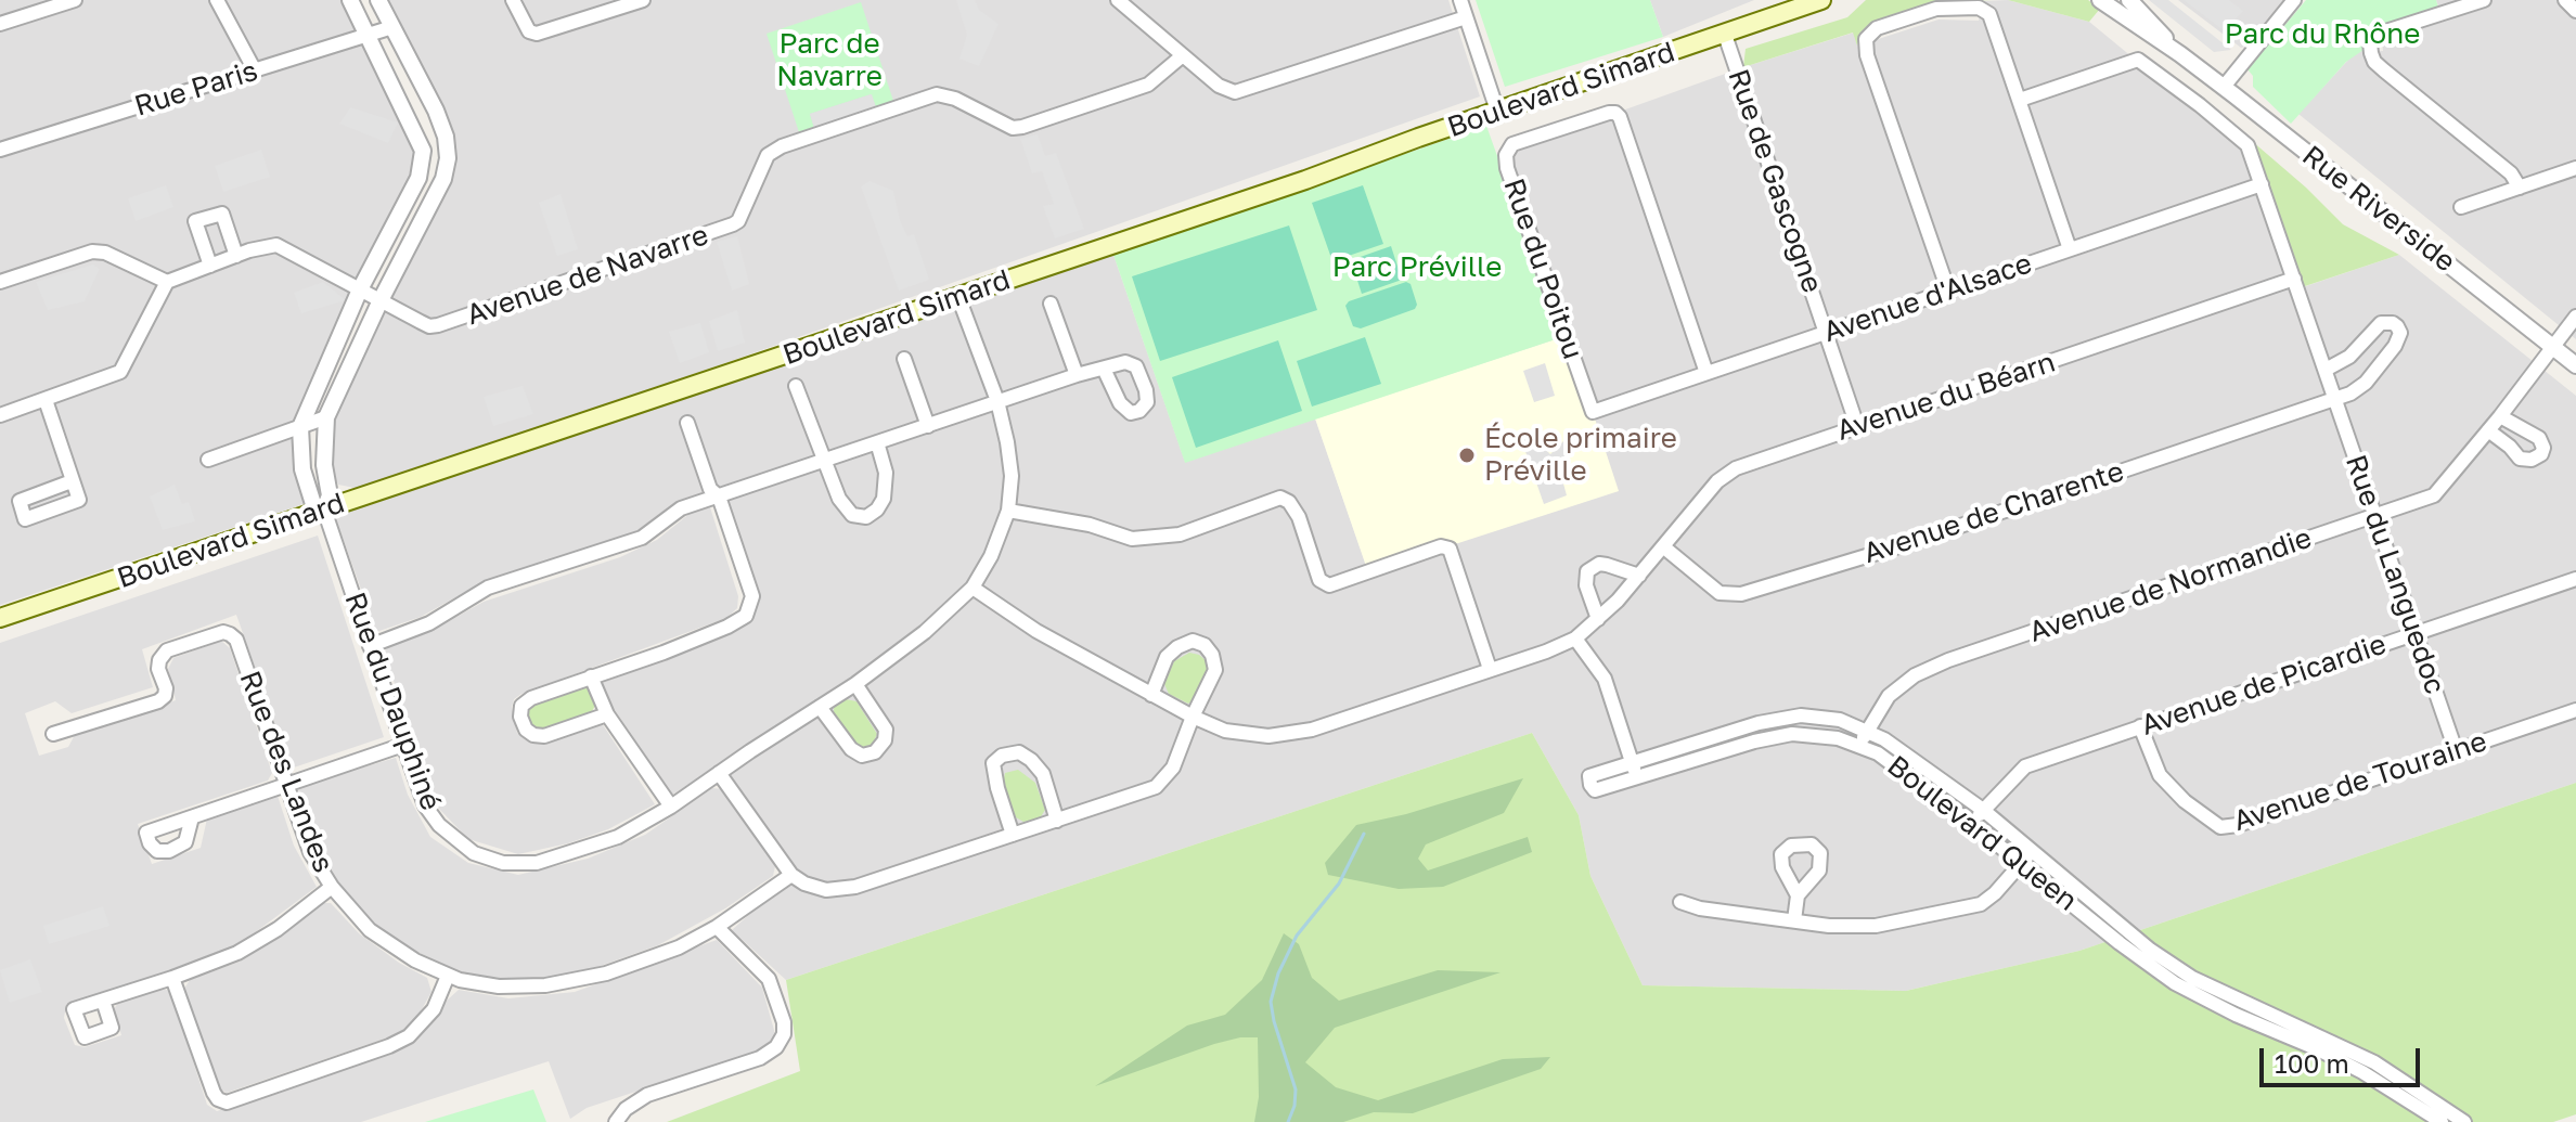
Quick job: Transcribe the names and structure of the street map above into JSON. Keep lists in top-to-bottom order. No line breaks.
{"streets":{"main road":["Boulevard Simard"],"street":["Rue Paris","Rue de Gascogne","Rue Riverside","Rue du Poitou","Avenue de Navarre","Avenue d'Alsace","Avenue du Béarn","Avenue de Charente","Rue du Languedoc","Avenue de Normandie","Avenue de Picardie","Rue du Dauphiné","Rue des Landes","Avenue de Touraine","Boulevard Queen"]},"crossings":[["Boulevard Simard","Rue de Gascogne"],["Boulevard Simard","Rue du Dauphiné"],["Rue de Gascogne","Avenue d'Alsace"],["Rue de Gascogne","Avenue du Béarn"],["Rue Riverside","Avenue de Normandie"],["Rue du Poitou","Avenue d'Alsace"],["Avenue d'Alsace","Rue du Languedoc"],["Avenue du Béarn","Avenue de Charente"],["Avenue du Béarn","Rue du Languedoc"],["Avenue du Béarn","Rue du Dauphiné"],["Avenue de Charente","Rue du Languedoc"],["Rue du Languedoc","Avenue de Normandie"],["Rue du Languedoc","Avenue de Picardie"],["Rue du Languedoc","Avenue de Touraine"],["Avenue de Normandie","Boulevard Queen"],["Avenue de Picardie","Avenue de Touraine"],["Avenue de Picardie","Boulevard Queen"]],"parks":["Parc du Rhône","Parc de Navarre","Parc Préville"],"places":["École primaire Préville"],"scale_bar":"100 m"}
